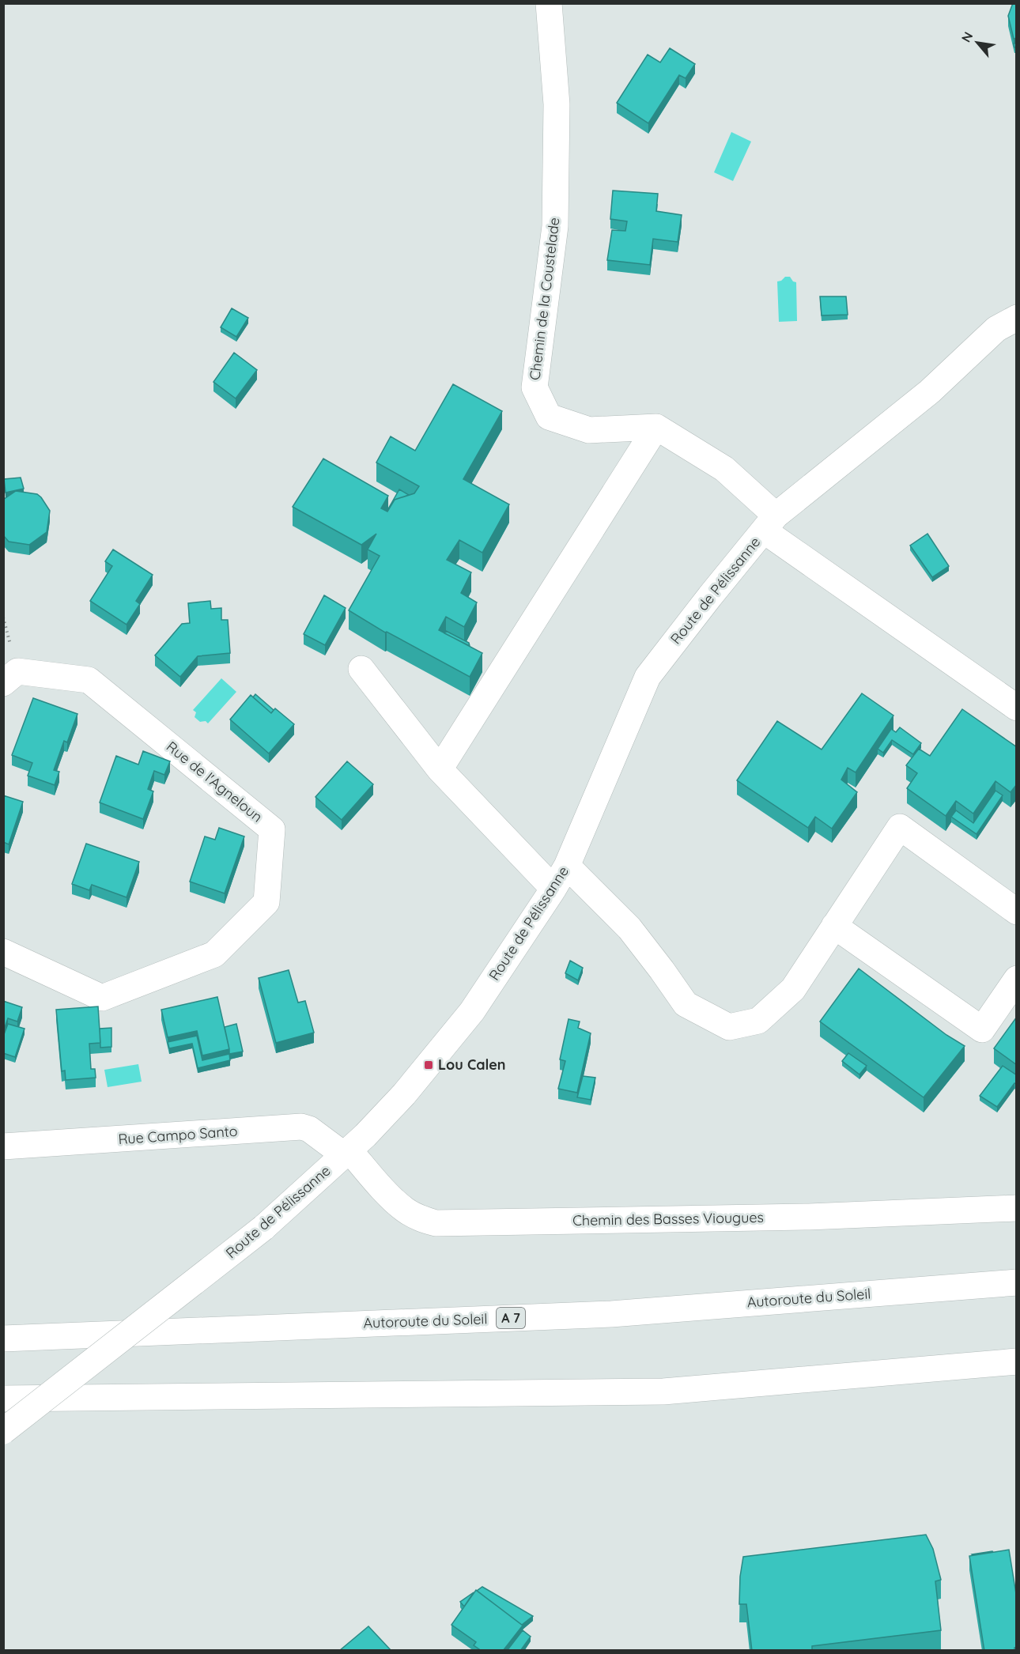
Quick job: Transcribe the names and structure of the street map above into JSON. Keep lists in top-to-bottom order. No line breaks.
{"streets":{"main road":["Chemin de la Coustelade","Route de Pélissanne","Rue de l'Agneloun","Rue Campo Santo","Chemin des Basses Viougues","Autoroute du Soleil","A 7"]},"crossings":[["Route de Pélissanne","Rue Campo Santo"],["Route de Pélissanne","Chemin des Basses Viougues"],["Rue Campo Santo","Chemin des Basses Viougues"]],"places":{"transit":["Lou Calen"]},"north":"top left"}
